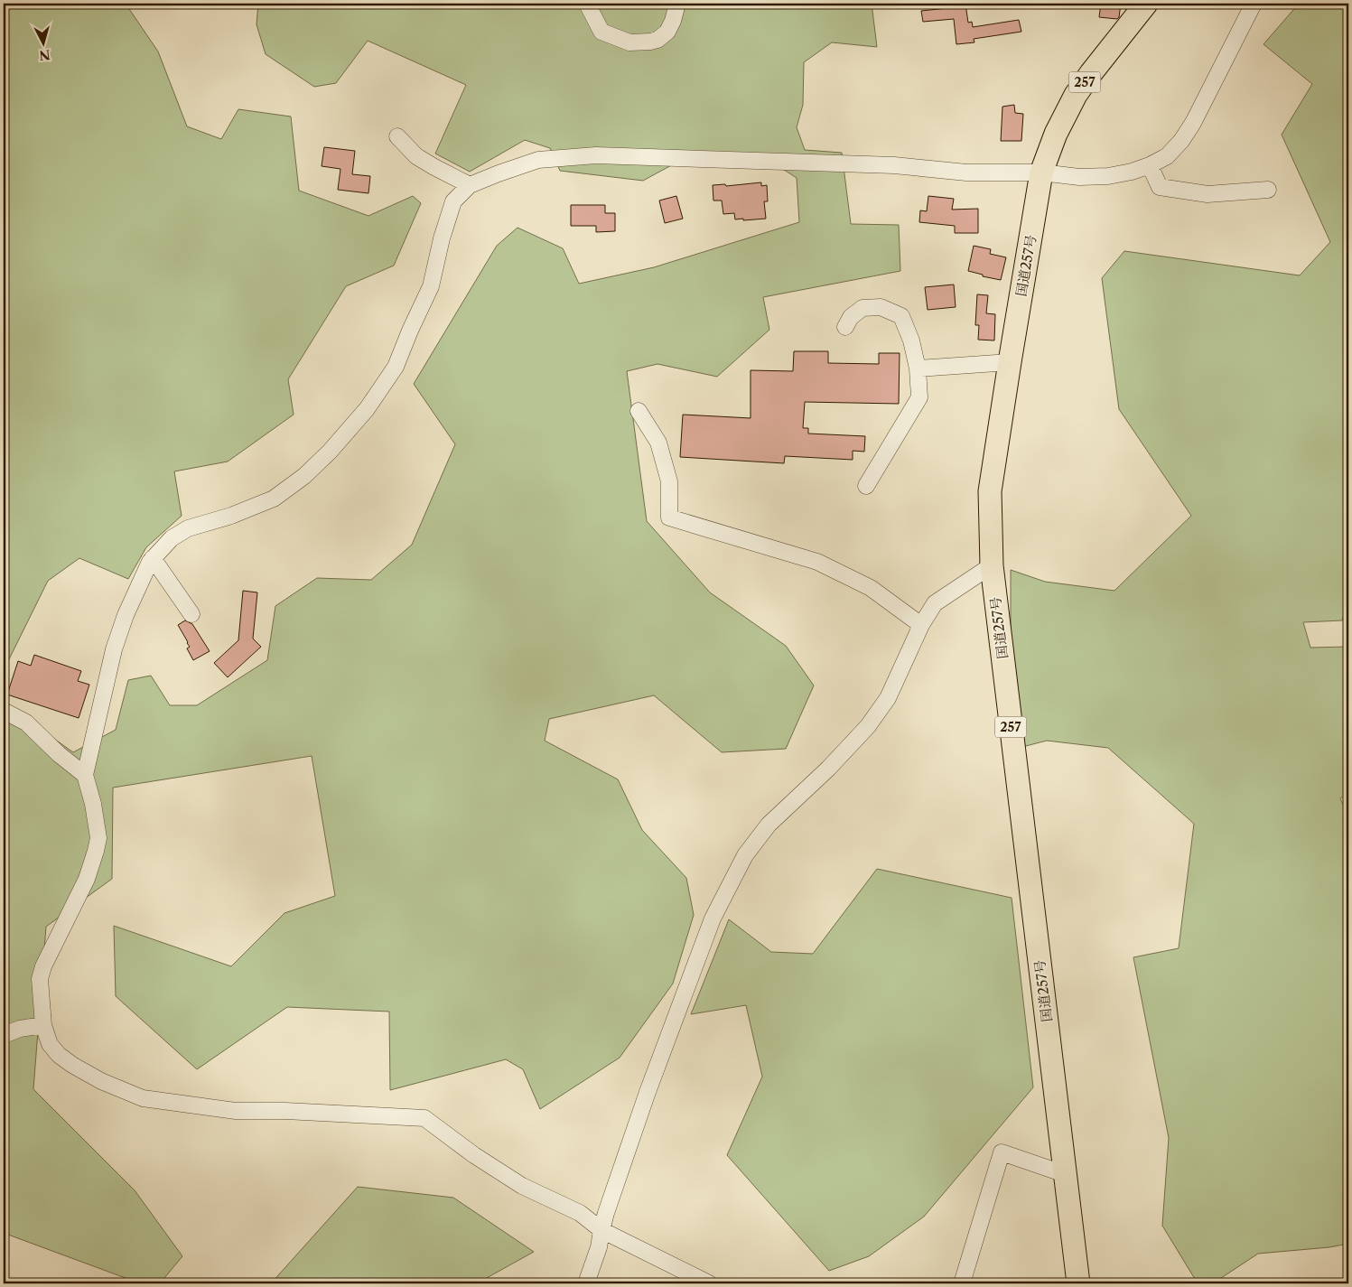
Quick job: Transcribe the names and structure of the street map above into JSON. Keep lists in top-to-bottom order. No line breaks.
{"streets":{"highway":["257","国道257号"]},"north":"bottom"}
